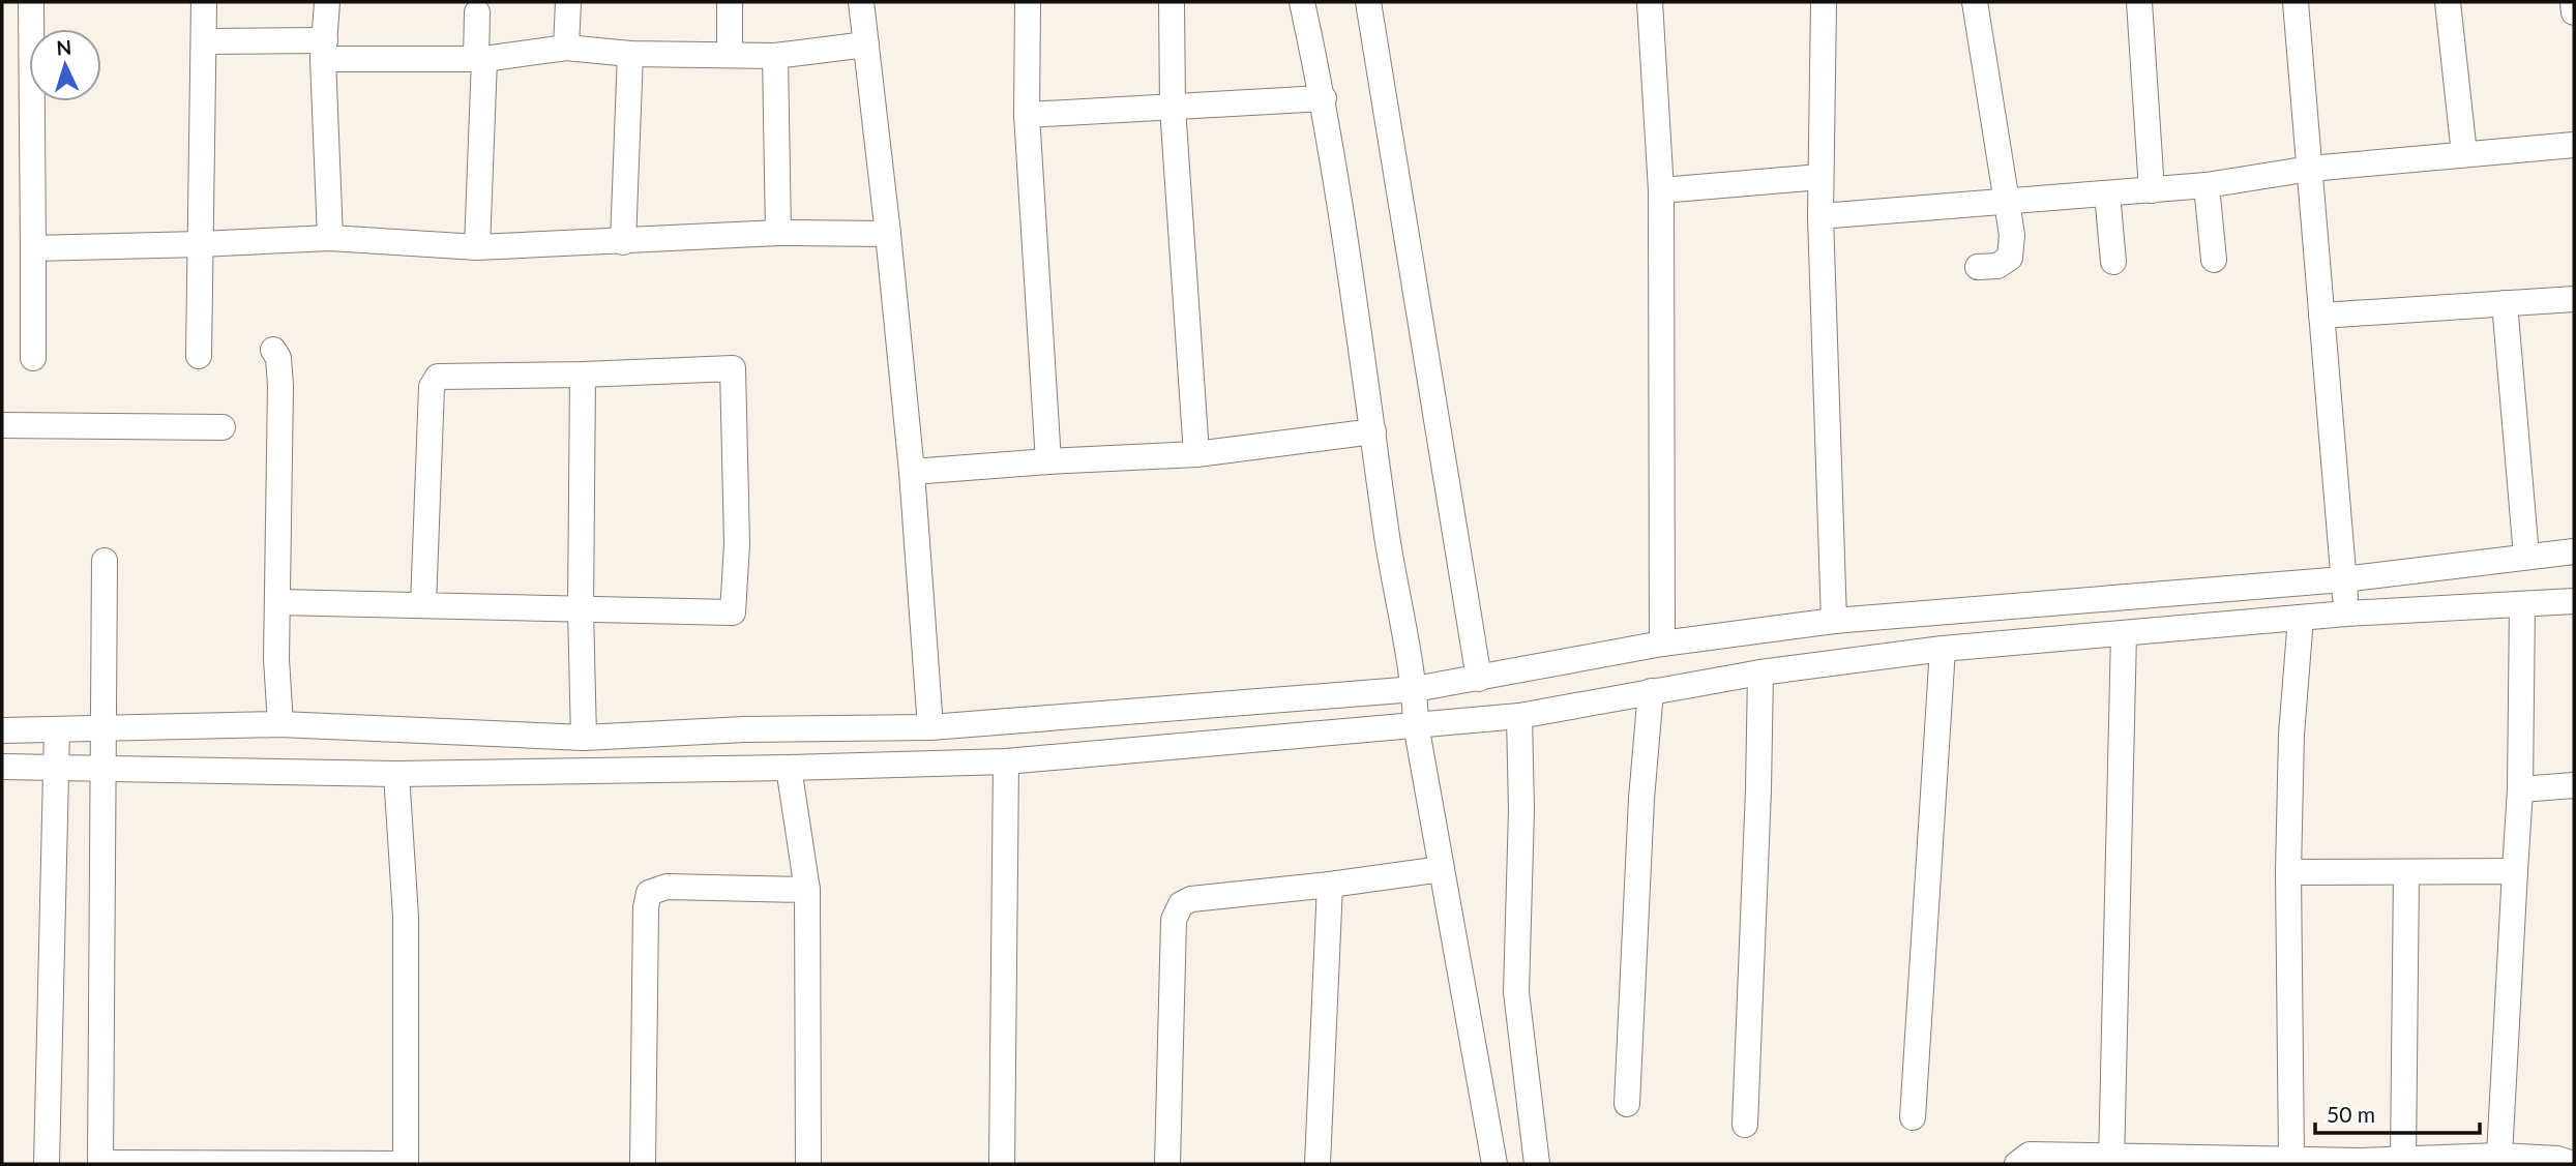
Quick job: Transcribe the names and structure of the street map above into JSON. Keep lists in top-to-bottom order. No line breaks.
{"scale_bar":"50 m","north":"top"}
